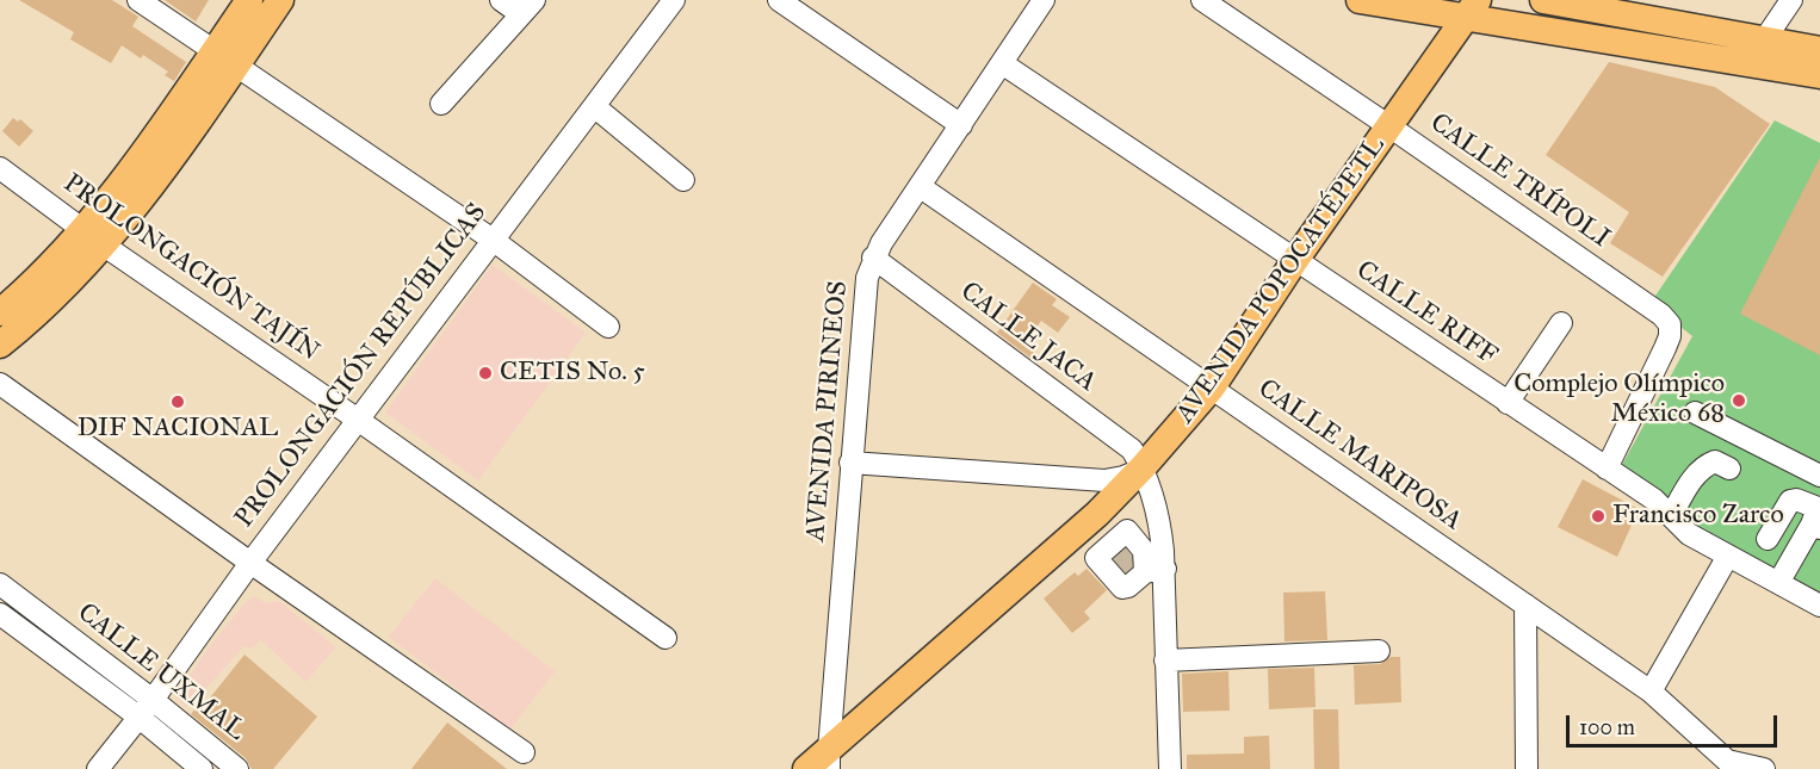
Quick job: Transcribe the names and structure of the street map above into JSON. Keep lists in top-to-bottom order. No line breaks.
{"streets":{"main road":["AVENIDA POPOCATÉPETL"],"street":["CALLE TRÍPOLI","PROLONGACIÓN TAJÍN","CALLE RIFF","CALLE JACA","PROLONGACIÓN REPÚBLICAS","AVENIDA PIRINEOS","CALLE MARIPOSA","CALLE UXMAL"]},"crossings":[["CALLE TRÍPOLI","AVENIDA POPOCATÉPETL"],["CALLE TRÍPOLI","CALLE RIFF"],["PROLONGACIÓN TAJÍN","PROLONGACIÓN REPÚBLICAS"],["AVENIDA POPOCATÉPETL","CALLE RIFF"],["AVENIDA POPOCATÉPETL","CALLE JACA"],["AVENIDA POPOCATÉPETL","AVENIDA PIRINEOS"],["AVENIDA POPOCATÉPETL","CALLE MARIPOSA"],["CALLE RIFF","AVENIDA PIRINEOS"],["CALLE JACA","AVENIDA PIRINEOS"],["PROLONGACIÓN REPÚBLICAS","CALLE UXMAL"],["AVENIDA PIRINEOS","CALLE MARIPOSA"]],"places":["CETIS No. 5","Complejo Olímpico México 68","DIF NACIONAL","Francisco Zarco"],"scale_bar":"100 m"}
